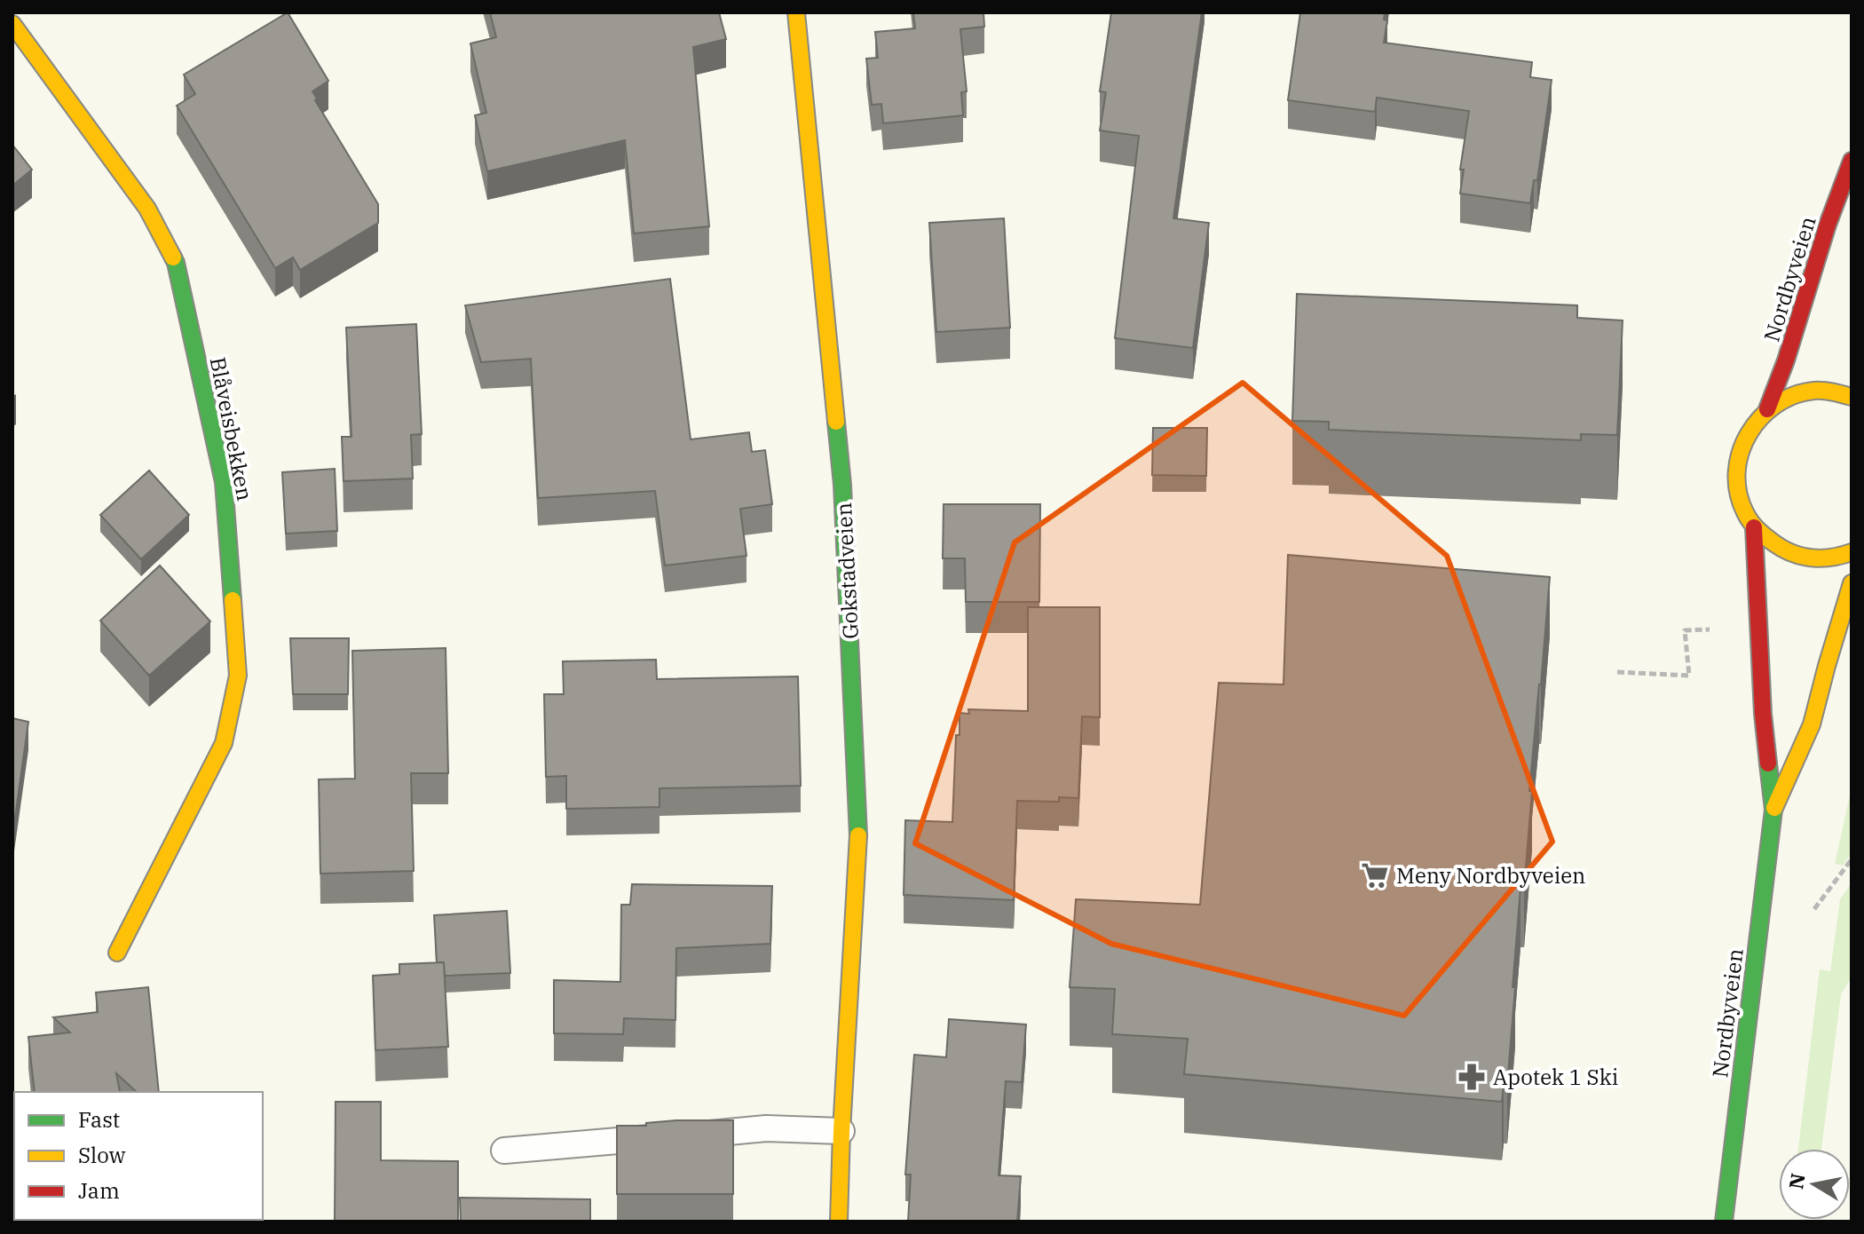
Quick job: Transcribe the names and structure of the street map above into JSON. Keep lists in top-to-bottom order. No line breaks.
{"streets":{"street":["Nordbyveien","Blåveisbekken","Gokstadveien"]},"places":{"supermarket":["Meny Nordbyveien"],"pharmacy":["Apotek 1 Ski"]},"legend":["Fast","Slow","Jam"],"north":"left"}
